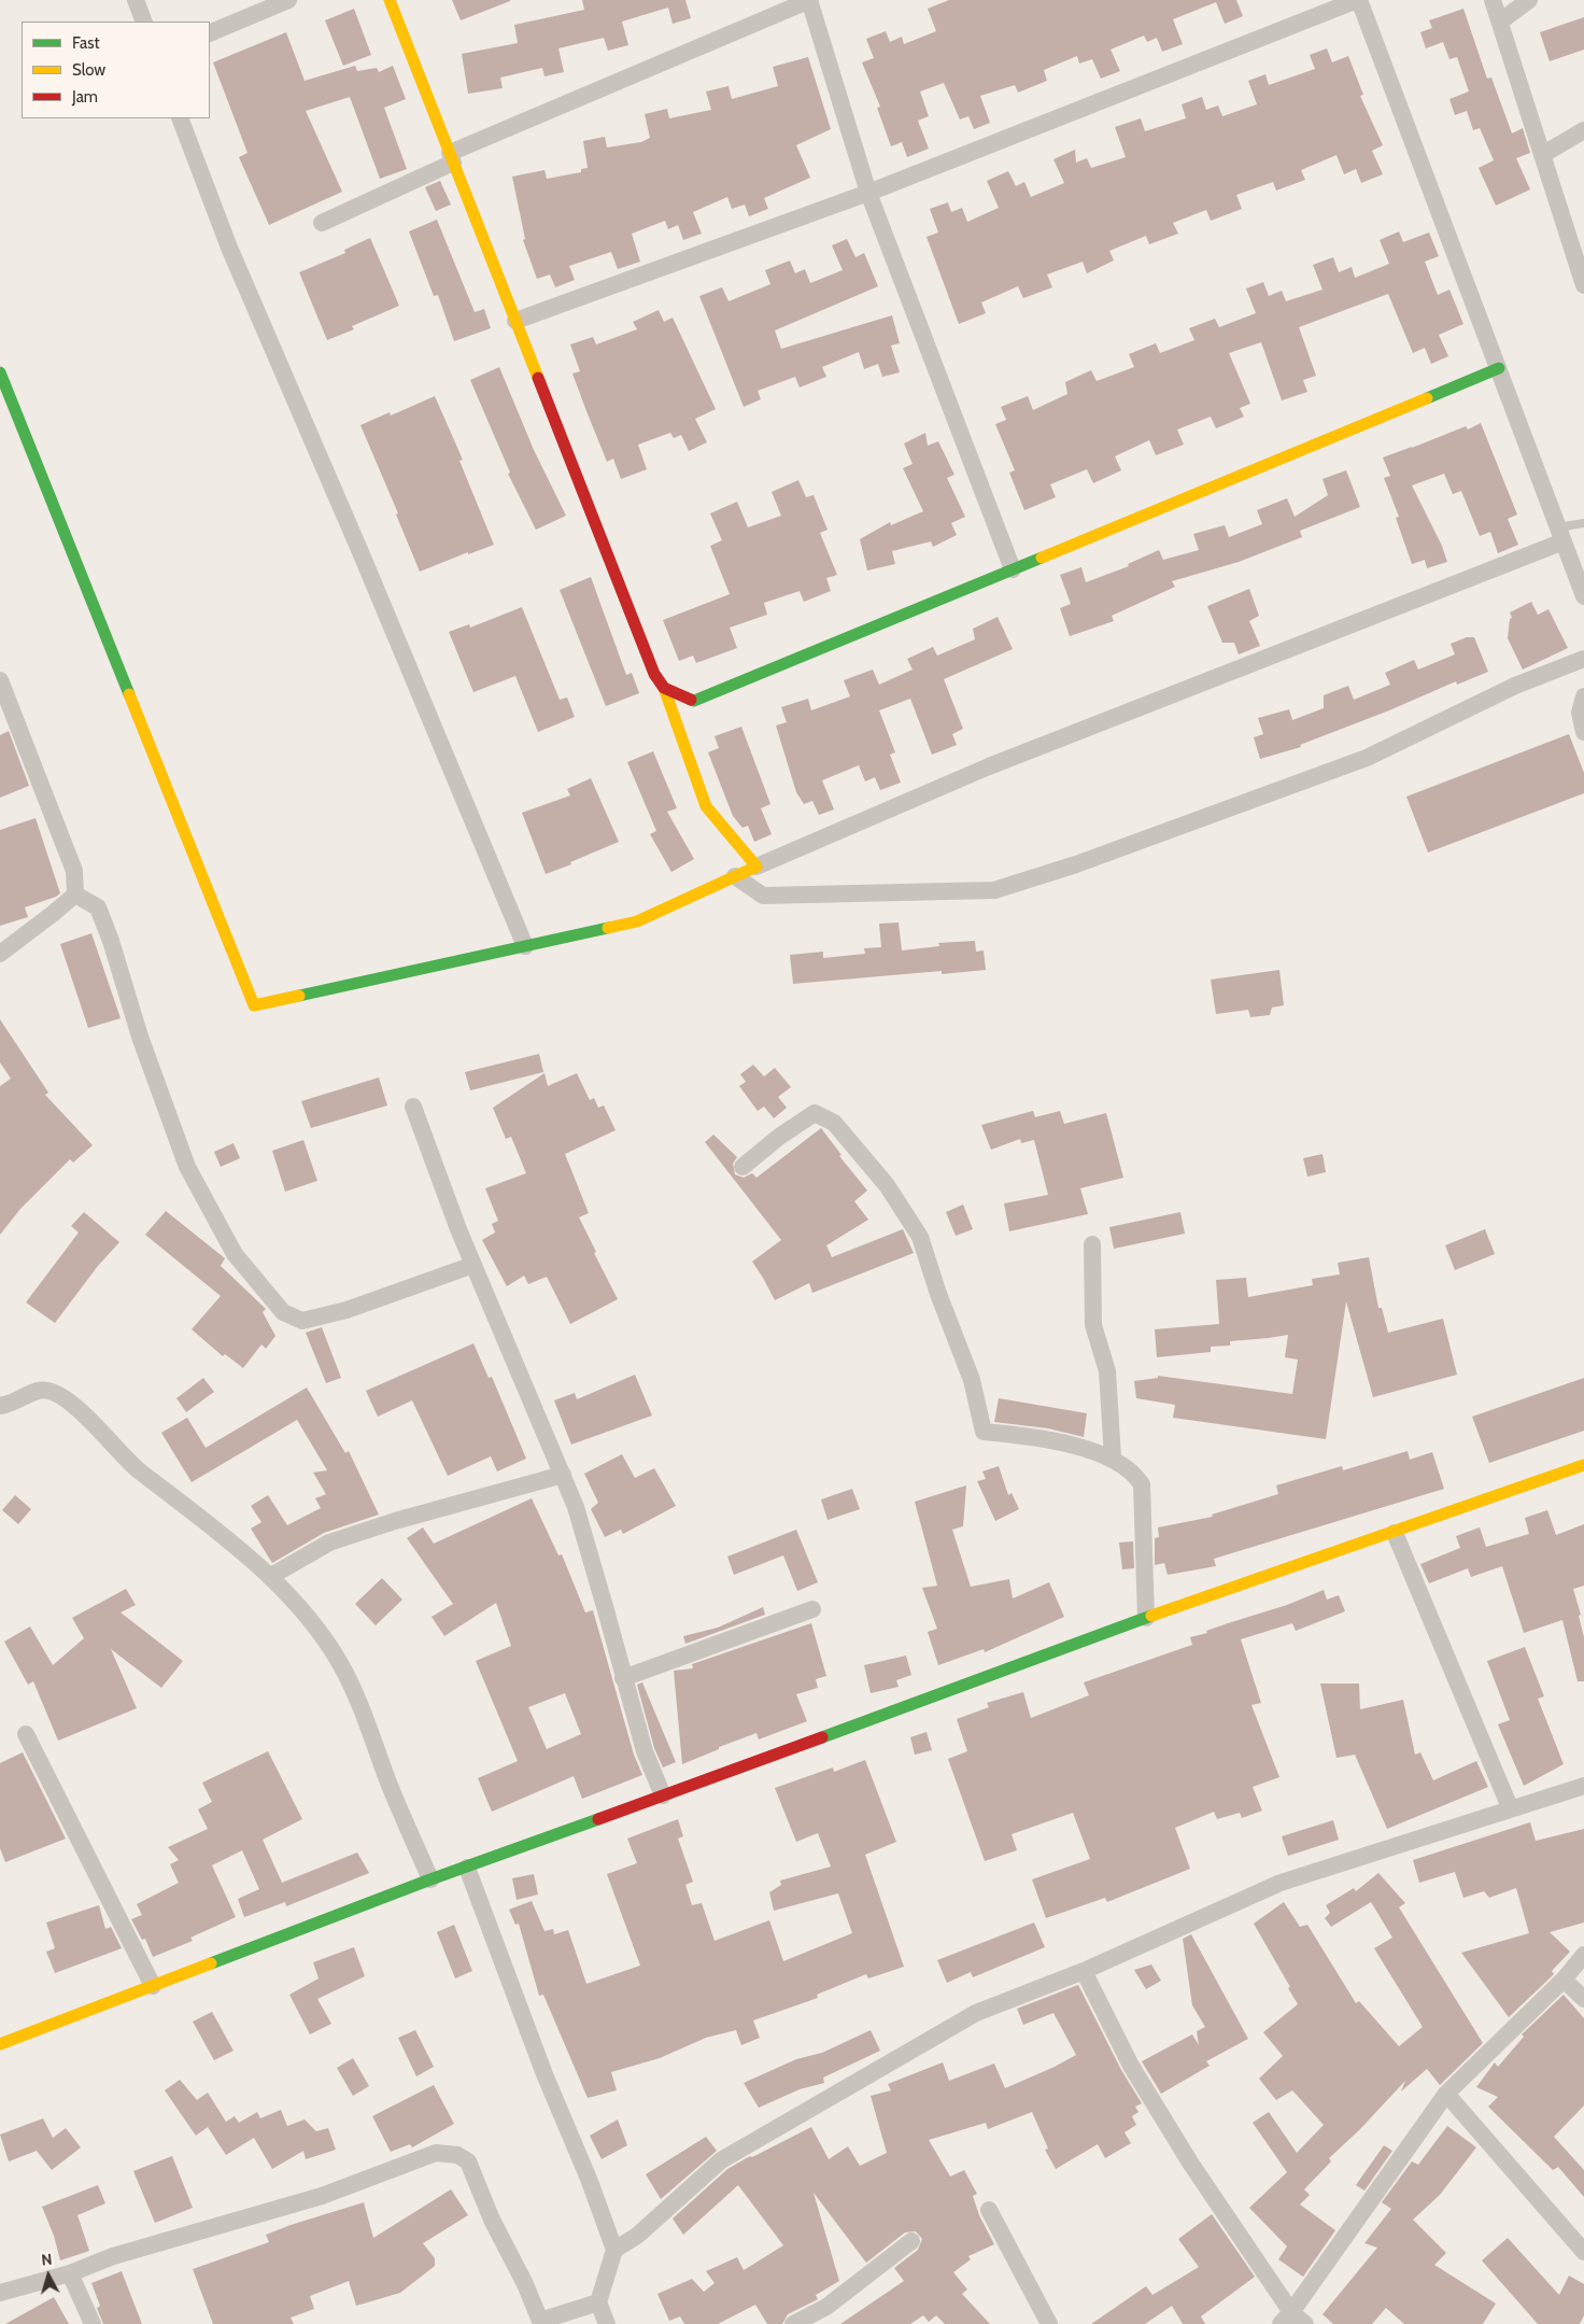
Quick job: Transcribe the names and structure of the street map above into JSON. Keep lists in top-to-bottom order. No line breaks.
{"legend":["Fast","Slow","Jam"],"north":"top"}
